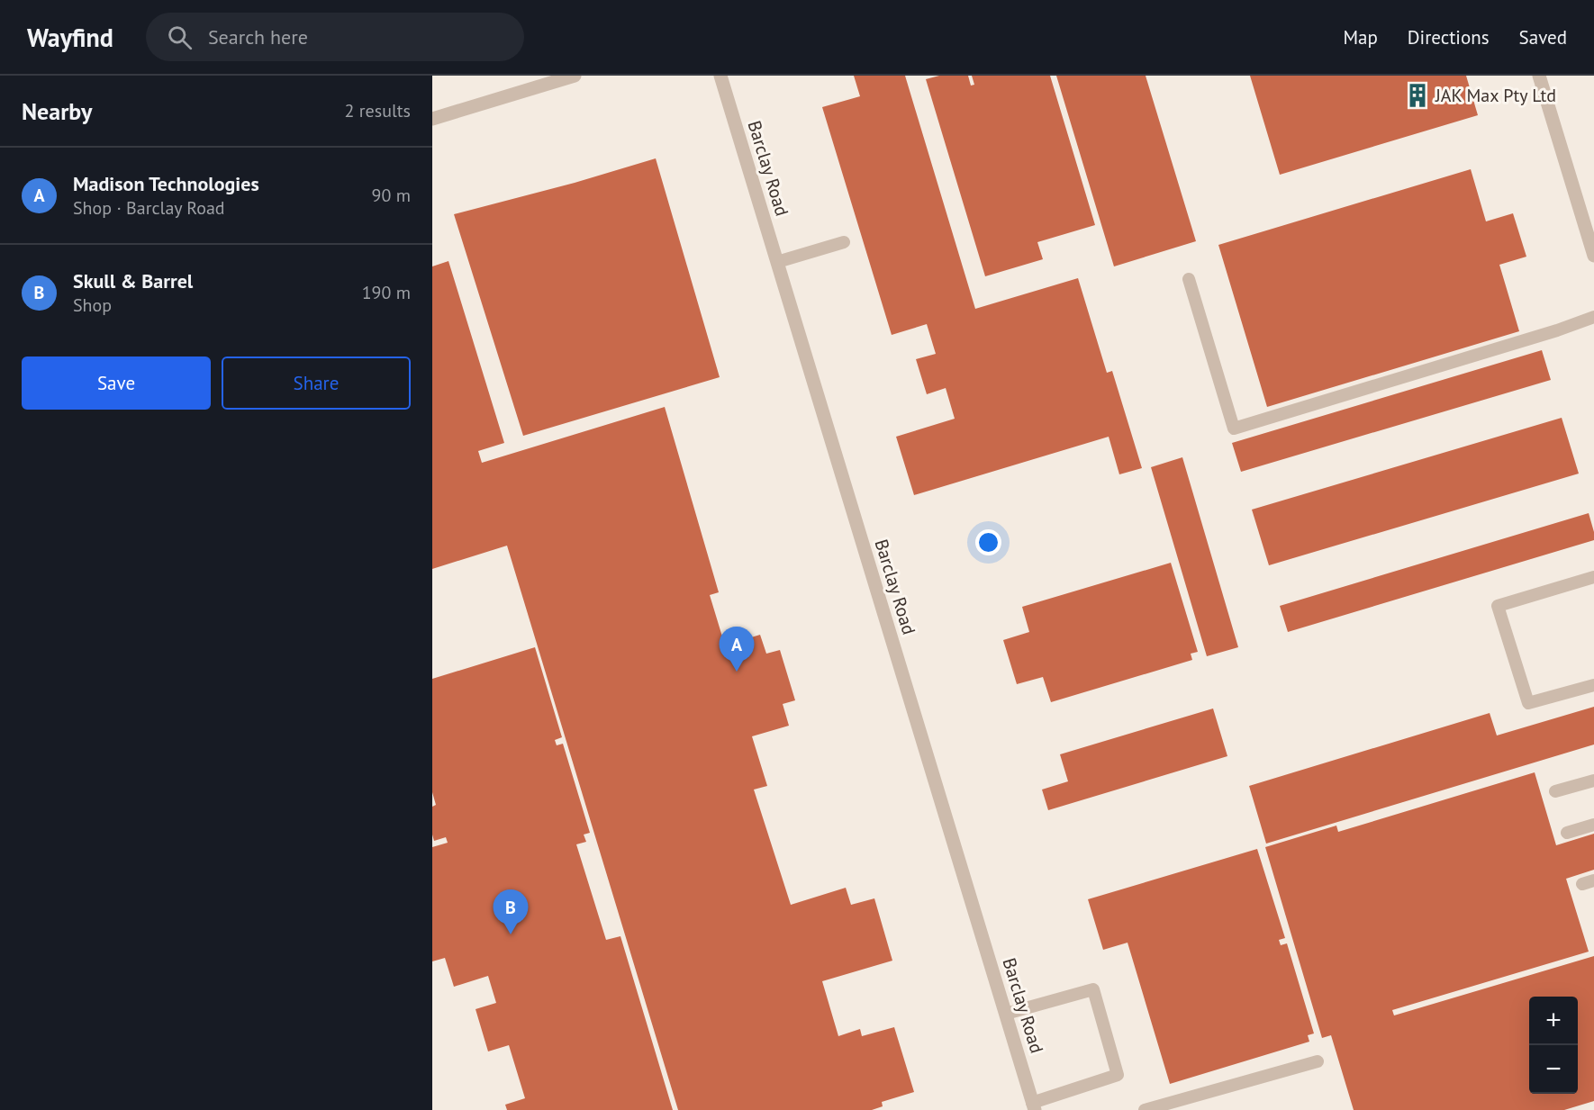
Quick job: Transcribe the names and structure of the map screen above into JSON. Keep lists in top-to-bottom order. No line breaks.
{"streets":{"street":["Barclay Road"]},"places":{"building":["JAK Max Pty Ltd"]},"page":{"header":"Wayfind","search":"Search here","nav":["Map","Directions","Saved"],"heading":["Nearby","2 results"],"list":[{"mark":"A","name":"Madison Technologies","note":"Shop · Barclay Road","value":"90 m"},{"mark":"B","name":"Skull & Barrel","note":"Shop","value":"190 m"}],"buttons":["Save","Share"],"pins":["A","B"],"map_buttons":["+","−"]}}
